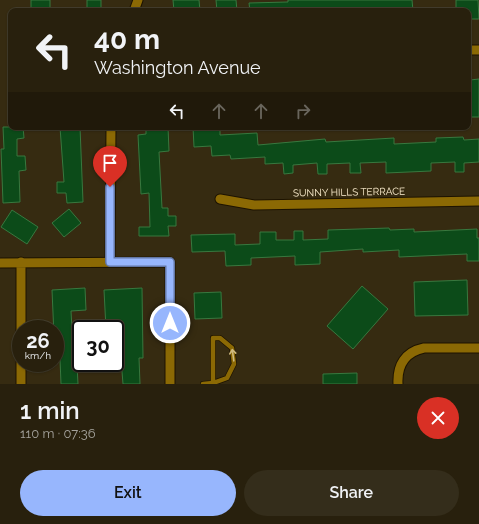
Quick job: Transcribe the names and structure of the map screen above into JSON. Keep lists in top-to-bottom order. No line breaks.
{"streets":{"street":["SUNNY HILLS TERRACE"]},"page":{"turn":["40 m","Washington Avenue"],"speed":"26 km/h","limit":"30","heading":["1 min","110 m · 07:36"],"buttons":["Exit","Share"]}}
